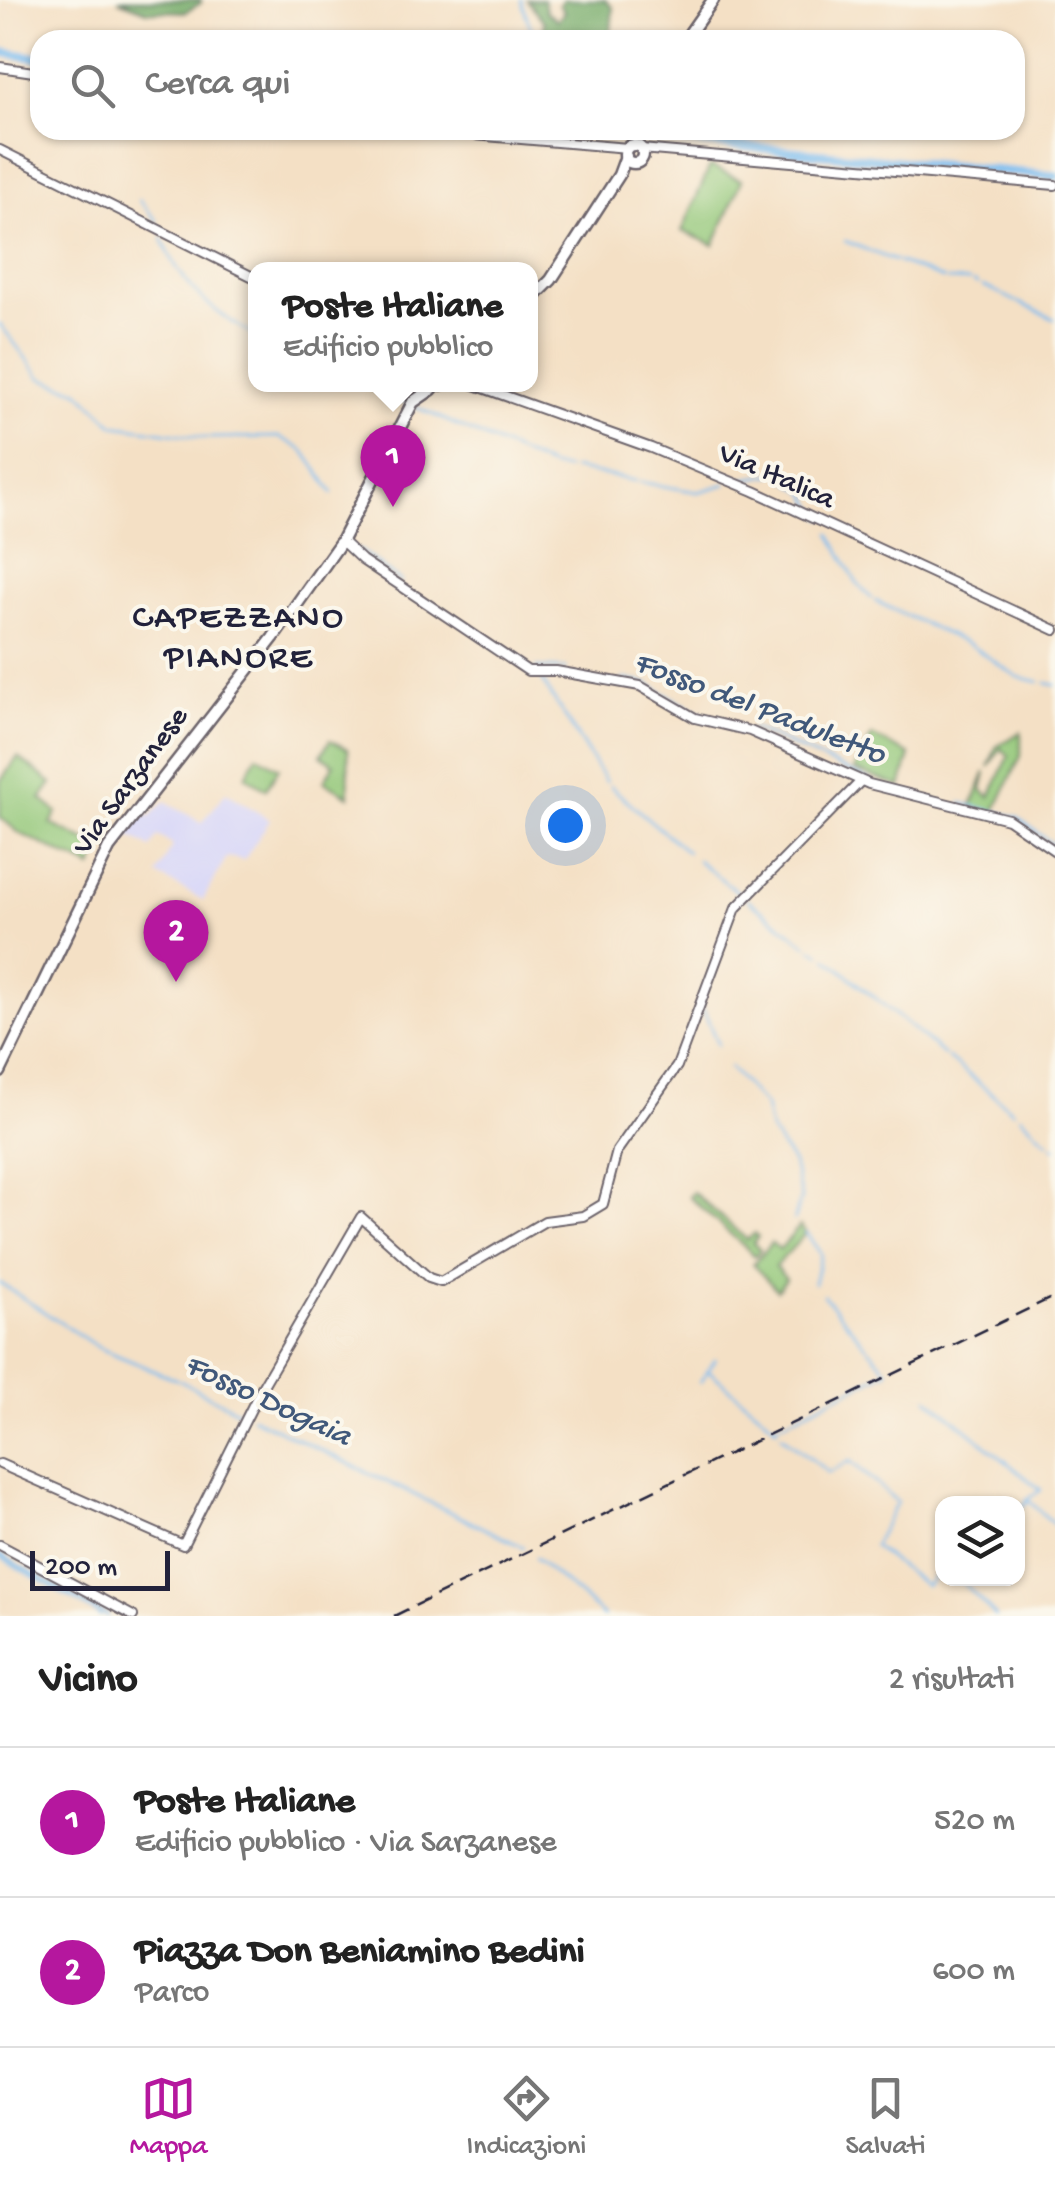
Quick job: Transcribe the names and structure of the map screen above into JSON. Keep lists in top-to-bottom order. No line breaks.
{"streets":{"main road":["Via Sarzanese"],"street":["Via Italica"]},"districts":["CAPEZZANO PIANORE"],"water":["Fosso del Paduletto","Fosso Dogaia"],"scale_bar":"200 m","page":{"search":"Cerca qui","popup":["Poste Italiane","Edificio pubblico"],"pins":["1","2"],"scale":"200 m","heading":["Vicino","2 risultati"],"list":[{"mark":"1","name":"Poste Italiane","note":"Edificio pubblico · Via Sarzanese","value":"520 m"},{"mark":"2","name":"Piazza Don Beniamino Bedini","note":"Parco","value":"600 m"}],"nav":["Mappa","Indicazioni","Salvati"]}}
